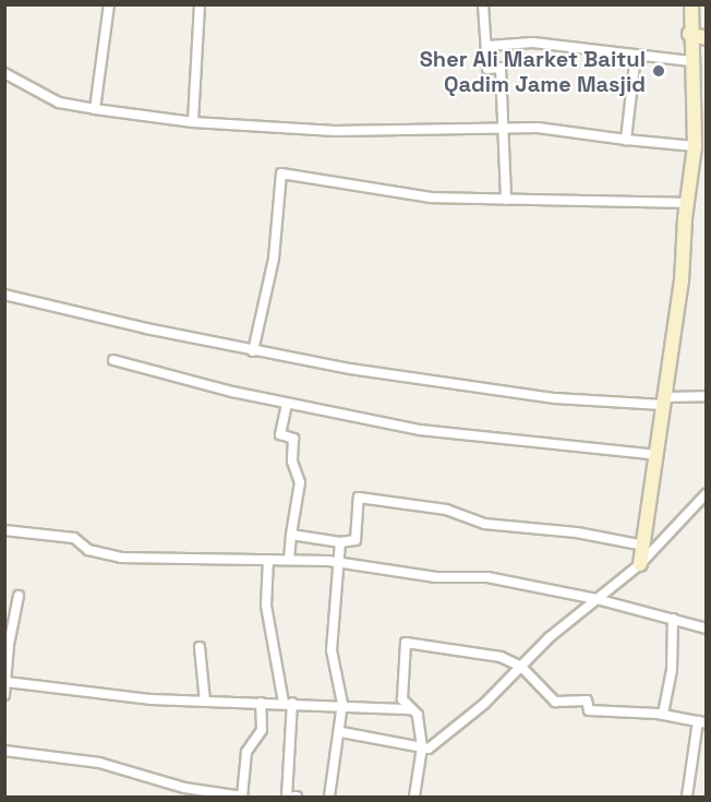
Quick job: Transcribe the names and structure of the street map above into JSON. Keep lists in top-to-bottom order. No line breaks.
{"places":["Sher Ali Market Baitul Qadim Jame Masjid"]}
